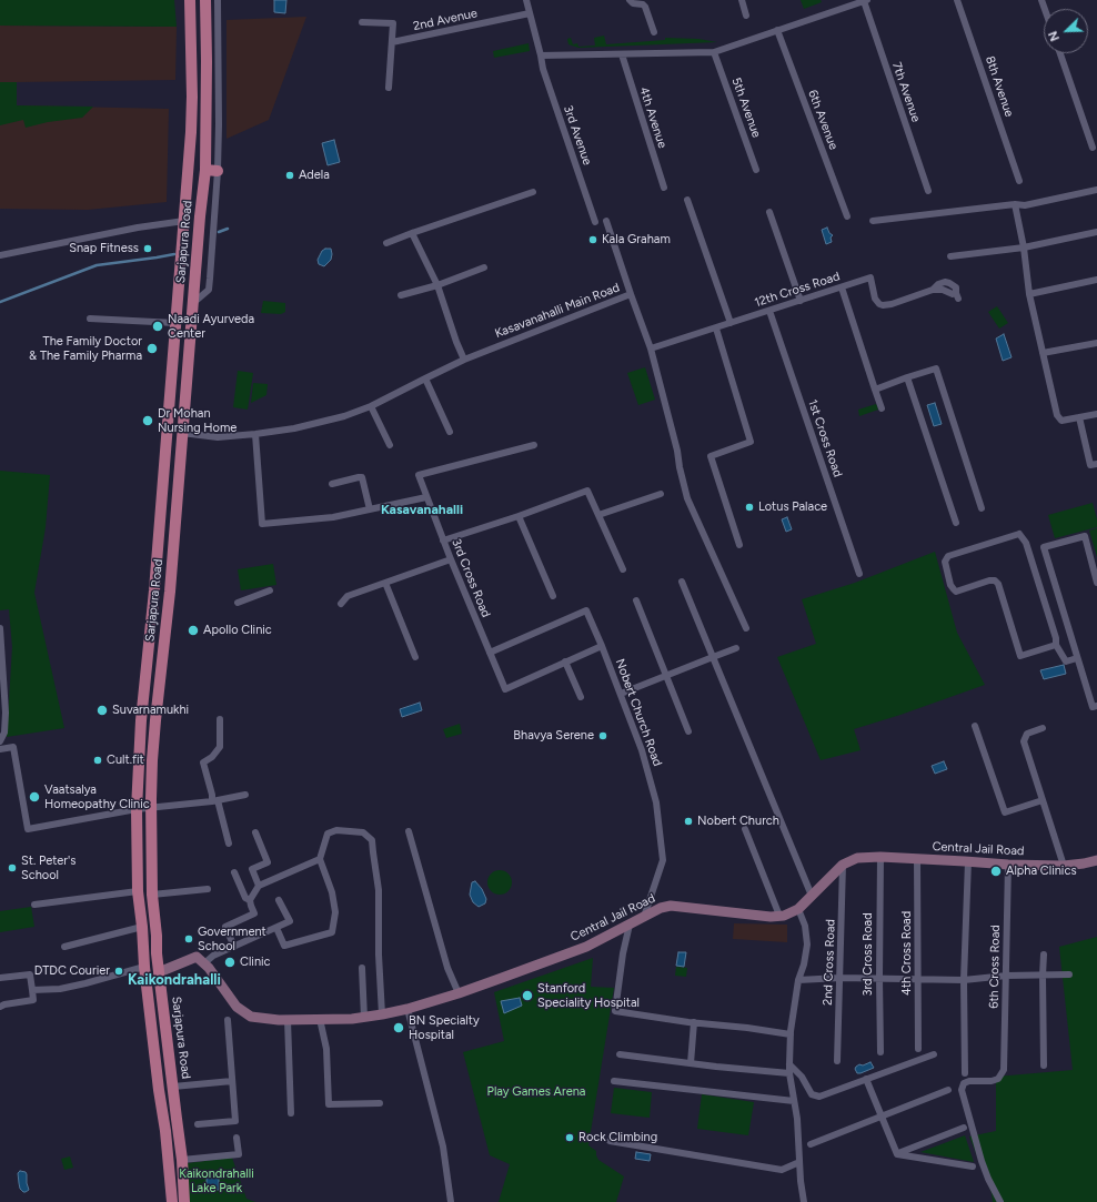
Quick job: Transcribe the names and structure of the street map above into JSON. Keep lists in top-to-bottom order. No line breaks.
{"streets":{"main road":["Sarjapura Road","Central Jail Road"],"street":["2nd Avenue","8th Avenue","7th Avenue","5th Avenue","4th Avenue","6th Avenue","3rd Avenue","12th Cross Road","Kasavanahalli Main Road","1st Cross Road","3rd Cross Road","Nobert Church Road","4th Cross Road","2nd Cross Road","6th Cross Road"]},"crossings":[["2nd Avenue","3rd Avenue"],["Sarjapura Road","Kasavanahalli Main Road"],["12th Cross Road","Kasavanahalli Main Road"],["12th Cross Road","1st Cross Road"],["3rd Cross Road","Nobert Church Road"],["3rd Cross Road","Central Jail Road"],["Nobert Church Road","Central Jail Road"],["Central Jail Road","4th Cross Road"],["Central Jail Road","2nd Cross Road"],["Central Jail Road","6th Cross Road"]],"districts":["Kasavanahalli","Kaikondrahalli"],"parks":["Play Games Arena","Kaikondrahalli Lake Park"],"places":["Adela","Kala Graham","Snap Fitness","Naadi Ayurveda Center","The Family Doctor & The Family Pharma","Dr Mohan Nursing Home","Lotus Palace","Apollo Clinic","Suvarnamukhi","Bhavya Serene","Cult.fit","Vaatsalya Homeopathy Clinic","Nobert Church","St. Peter's School","Alpha Clinics","Government School","Clinic","DTDC Courier","Stanford Speciality Hospital","BN Specialty Hospital","Rock Climbing"],"north":"bottom left"}
